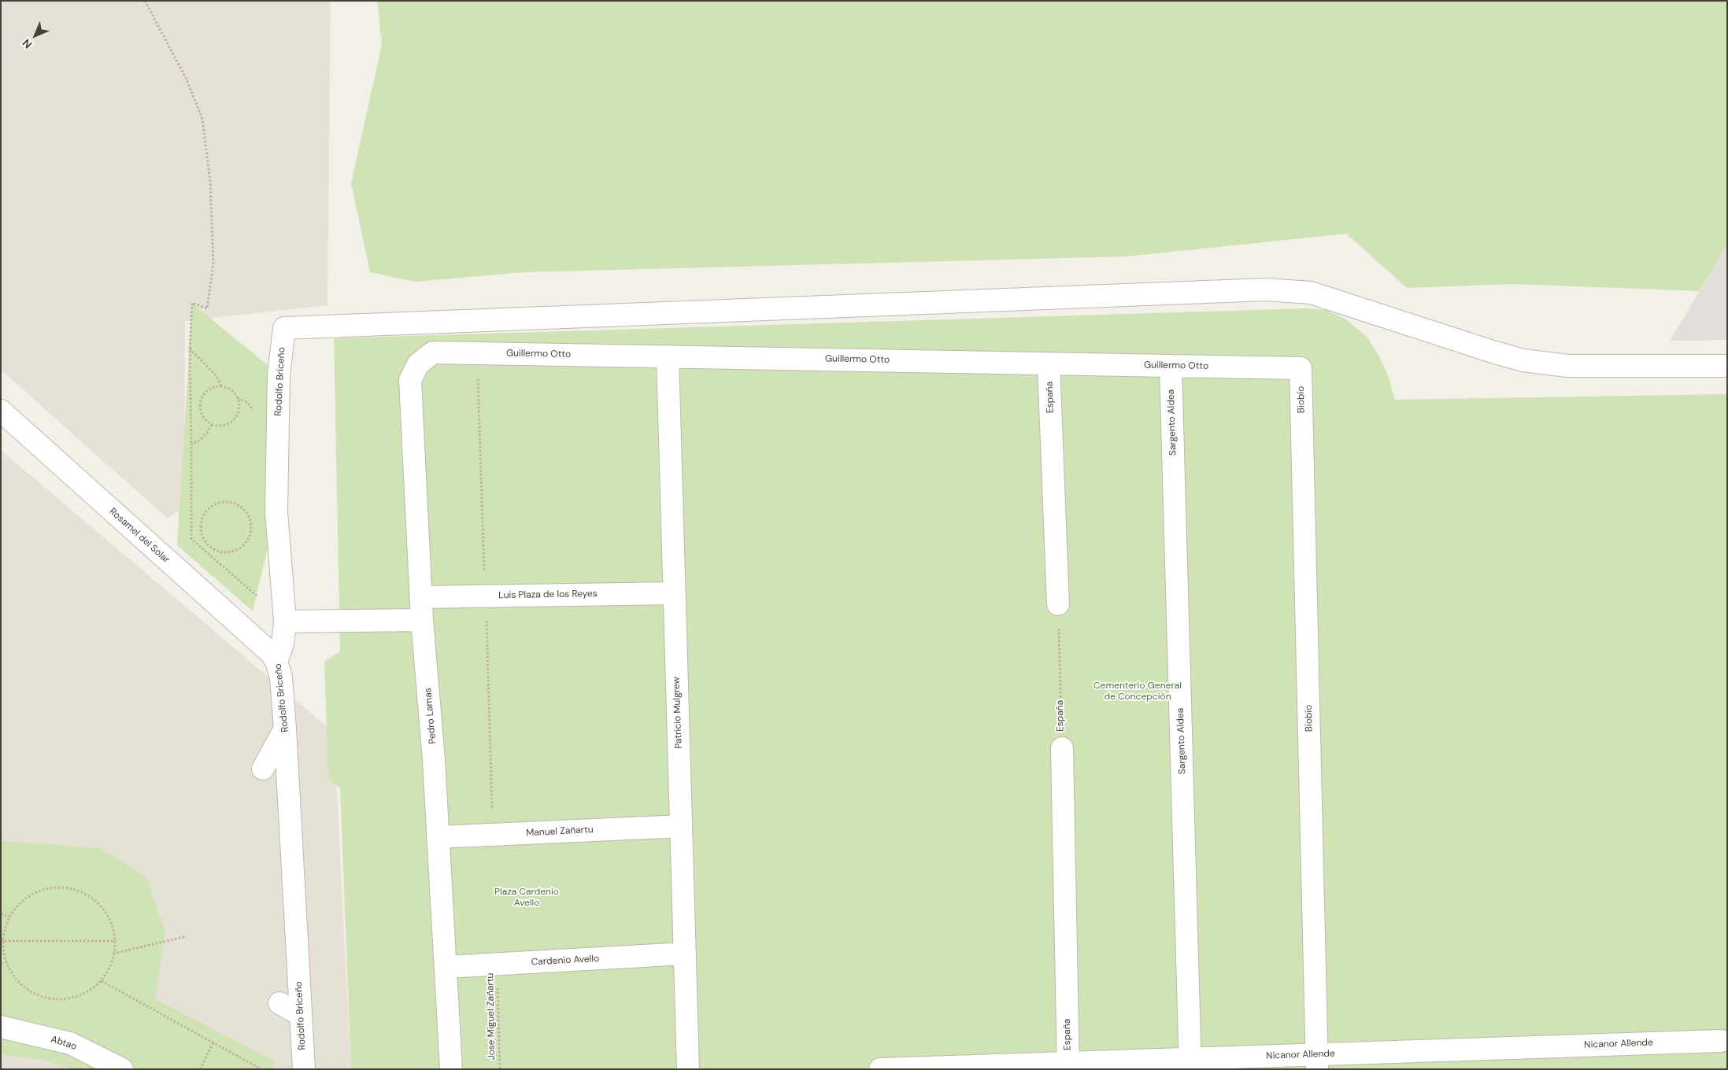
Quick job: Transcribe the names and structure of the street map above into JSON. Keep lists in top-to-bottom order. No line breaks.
{"streets":{"street":["Guillermo Otto","Rodolfo Briceño","España","Biobío","Sargento Aldea","Rosamel del Solar","Luis Plaza de los Reyes","Patricio Mulgrew","Pedro Lamas","Manuel Zañartu","Cardenio Avello","Abtao","Nicanor Allende"],"path":["Jose Miguel Zañartu"]},"crossings":[["Guillermo Otto","España"],["Guillermo Otto","Biobío"],["Guillermo Otto","Sargento Aldea"],["Guillermo Otto","Patricio Mulgrew"],["Guillermo Otto","Pedro Lamas"],["Rodolfo Briceño","Rosamel del Solar"],["España","Nicanor Allende"],["Biobío","Nicanor Allende"],["Sargento Aldea","Nicanor Allende"],["Luis Plaza de los Reyes","Patricio Mulgrew"],["Luis Plaza de los Reyes","Pedro Lamas"],["Patricio Mulgrew","Manuel Zañartu"],["Patricio Mulgrew","Cardenio Avello"],["Pedro Lamas","Manuel Zañartu"],["Pedro Lamas","Cardenio Avello"],["Cardenio Avello","Jose Miguel Zañartu"]],"parks":["Cementerio General de Concepción","Plaza Cardenio Avello"],"north":"bottom left"}
